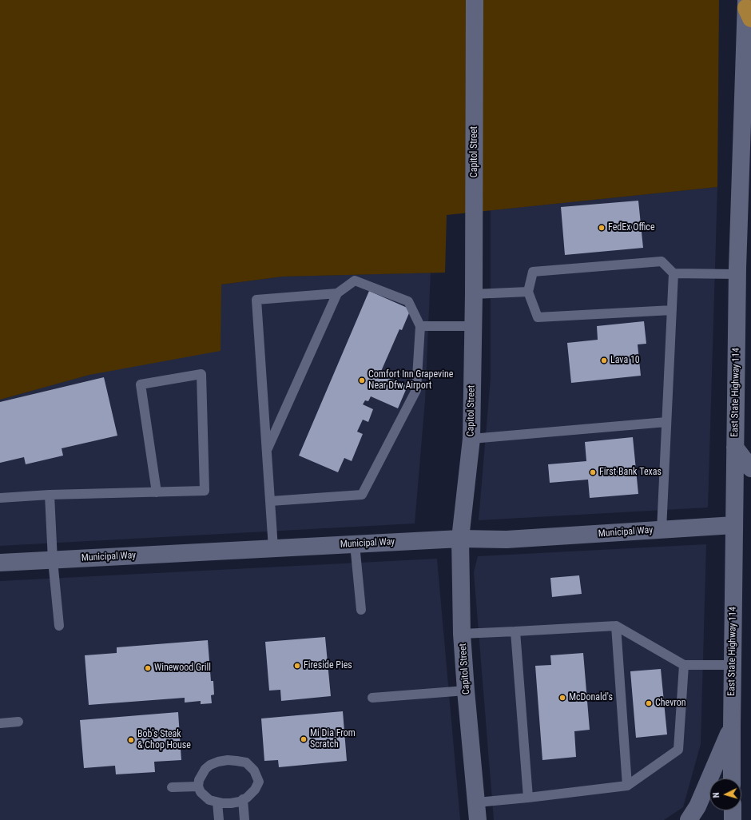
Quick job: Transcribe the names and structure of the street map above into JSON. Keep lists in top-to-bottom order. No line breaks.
{"streets":{"street":["Capitol Street","East State Highway 114","Municipal Way"]},"crossings":[["Capitol Street","Municipal Way"],["East State Highway 114","Municipal Way"]],"places":["FedEx Office","Lava 10","Comfort Inn Grapevine Near Dfw Airport","First Bank Texas","Fireside Pies","Winewood Grill","McDonald's","Chevron","Mi Dia From Scratch","Bob's Steak & Chop House"],"north":"left"}
